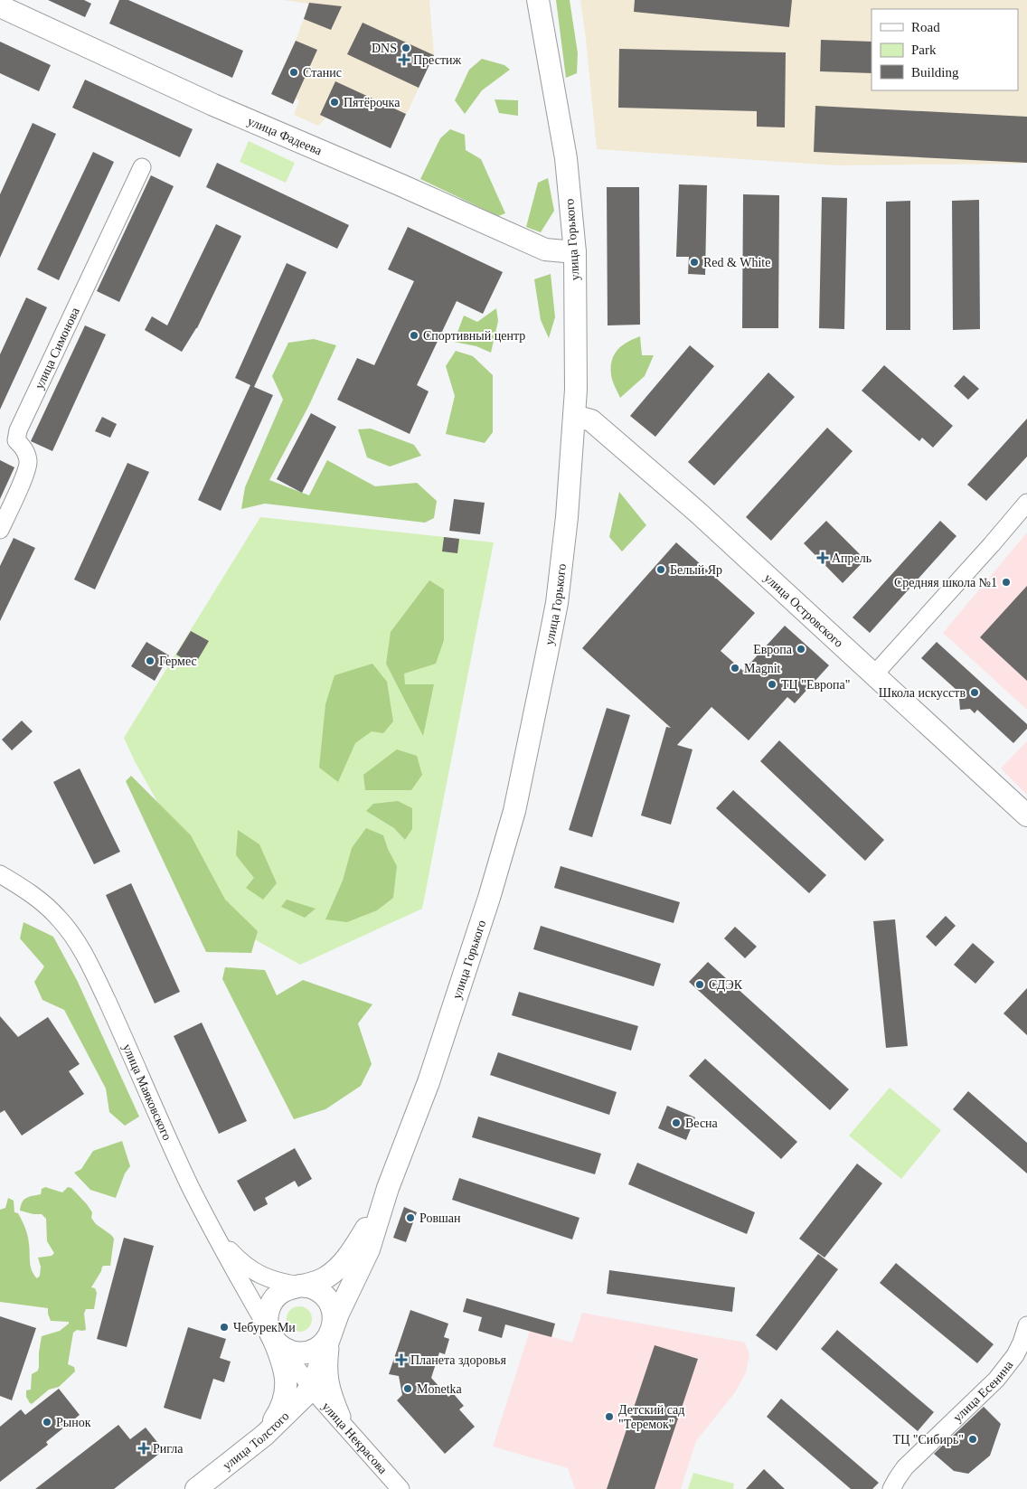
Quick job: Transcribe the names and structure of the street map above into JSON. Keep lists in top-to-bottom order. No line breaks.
{"streets":{"street":["улица Фадеева","улица Горького","улица Симонова","улица Островского","улица Маяковского","улица Есенина","улица Некрасова","улица Толстого"]},"crossings":[["улица Фадеева","улица Горького"],["улица Горького","улица Островского"],["улица Горького","улица Маяковского"],["улица Горького","улица Некрасова"],["улица Горького","улица Толстого"],["улица Маяковского","улица Некрасова"],["улица Маяковского","улица Толстого"],["улица Некрасова","улица Толстого"]],"places":{"other":["DNS","Станис","Пятёрочка","Red & White","Спортивный центр","Белый Яр","Средняя школа №1","Европа","Гермес","Magnit","ТЦ \"Европа\"","Школа искусств","СДЭК","Весна","Ровшан","ЧебурекМи","Monetka","Детский сад \"Теремок\"","Рынок","ТЦ \"Сибирь\""],"health":["Престиж","Апрель","Планета здоровья","Ригла"]},"legend":["Road","Park","Building"]}
